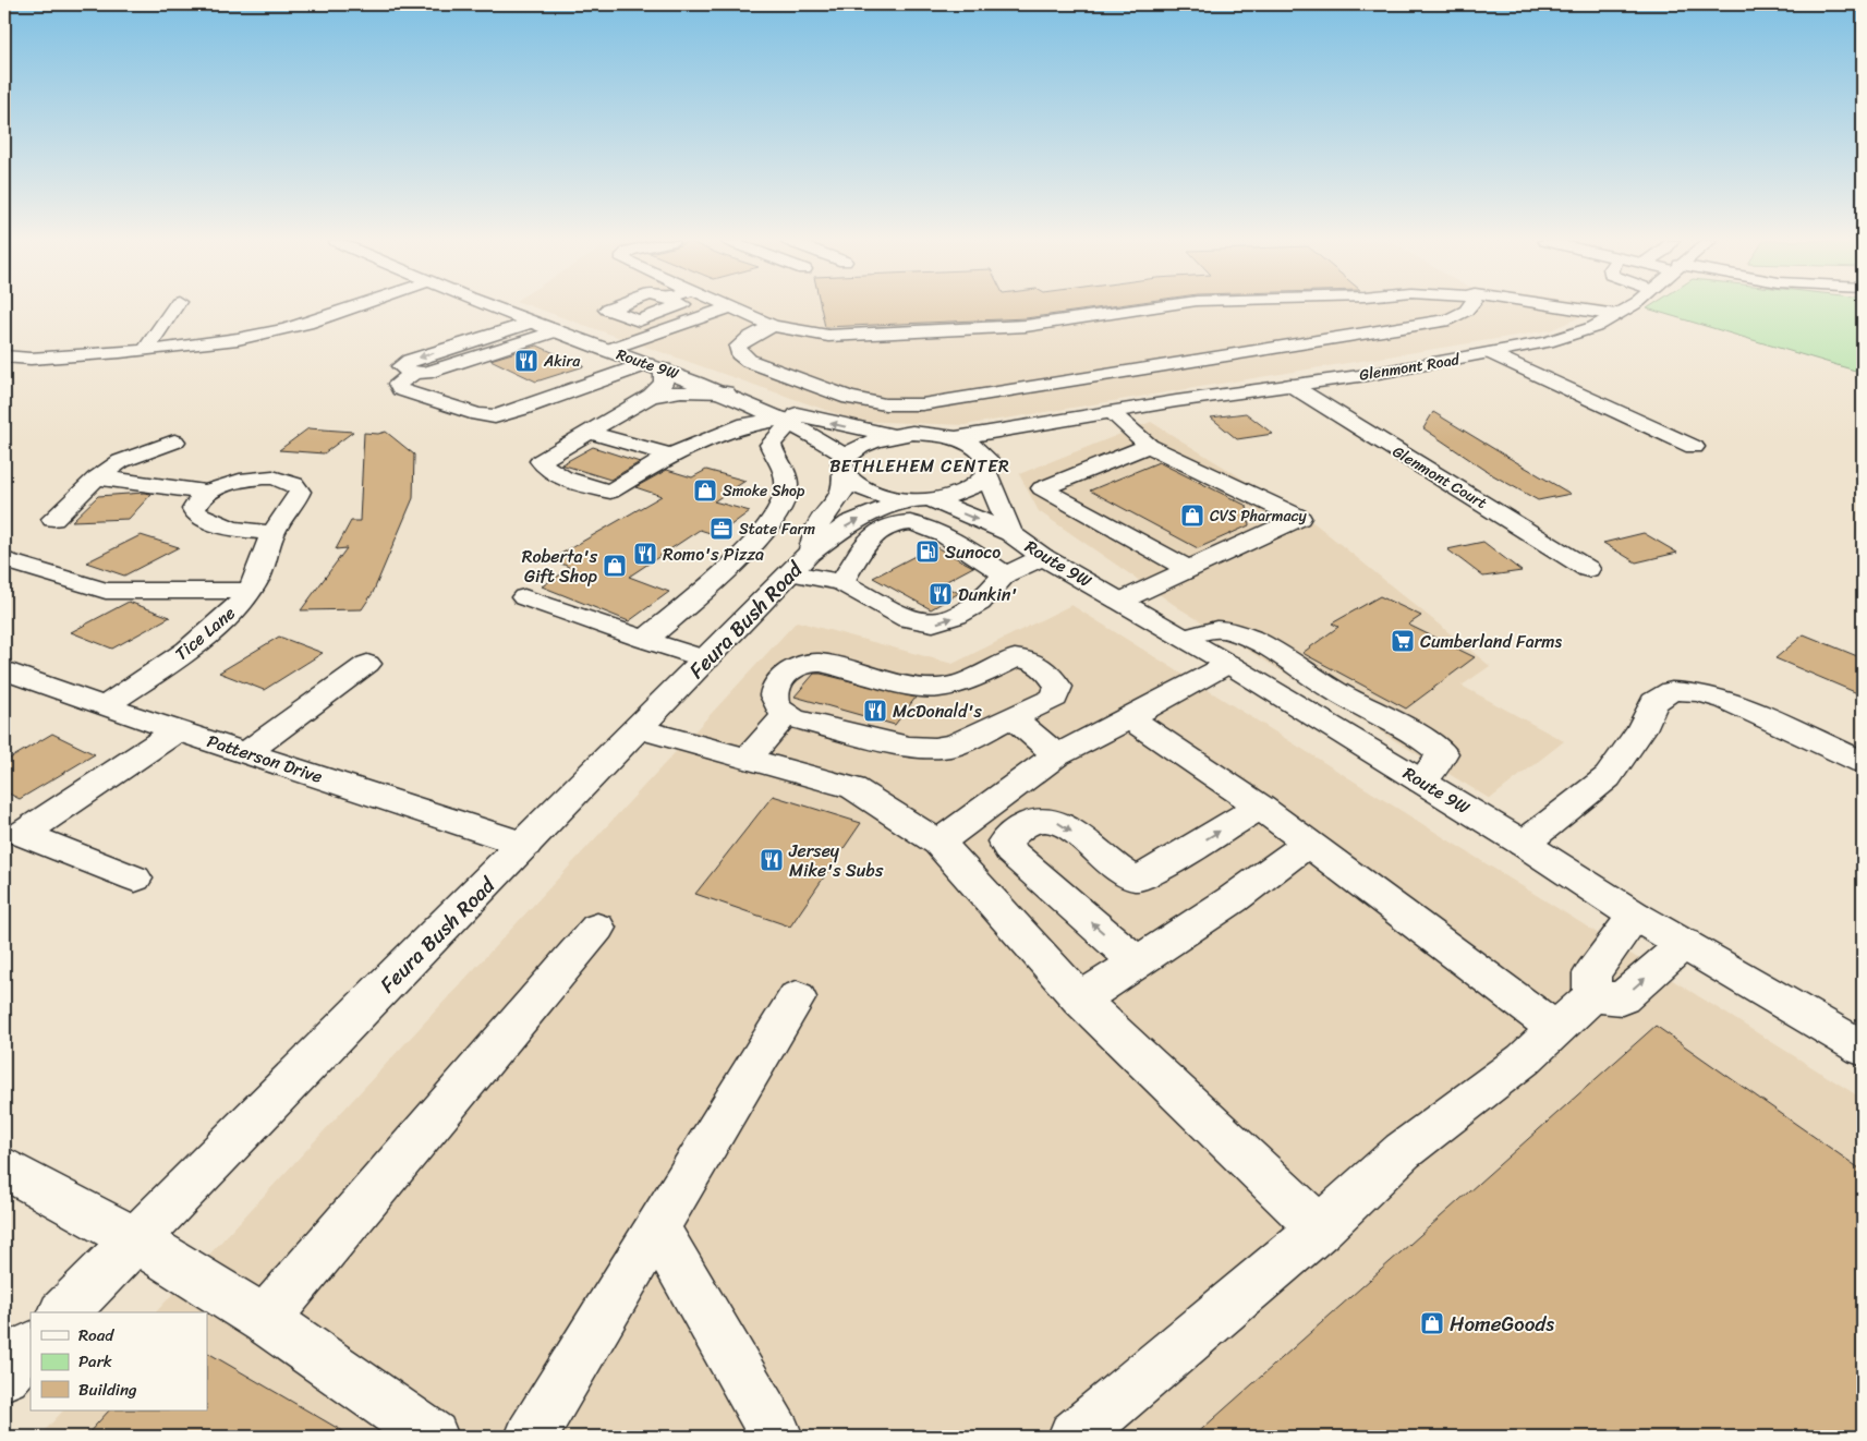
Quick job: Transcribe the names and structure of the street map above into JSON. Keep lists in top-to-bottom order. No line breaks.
{"streets":{"main road":["Route 9W","Glenmont Road","Glenmont Court","Feura Bush Road","Tice Lane","Patterson Drive"]},"crossings":[["Route 9W","Glenmont Road"],["Route 9W","Feura Bush Road"],["Glenmont Road","Glenmont Court"],["Glenmont Road","Feura Bush Road"],["Feura Bush Road","Patterson Drive"],["Tice Lane","Patterson Drive"]],"districts":["BETHLEHEM CENTER"],"places":{"restaurant":["Akira","Romo's Pizza","Dunkin'","McDonald's","Jersey Mike's Subs"],"shop":["Smoke Shop","CVS Pharmacy","Roberta's Gift Shop","HomeGoods"],"office":["State Farm"],"fuel station":["Sunoco"],"supermarket":["Cumberland Farms"]},"legend":["Road","Park","Building"]}
